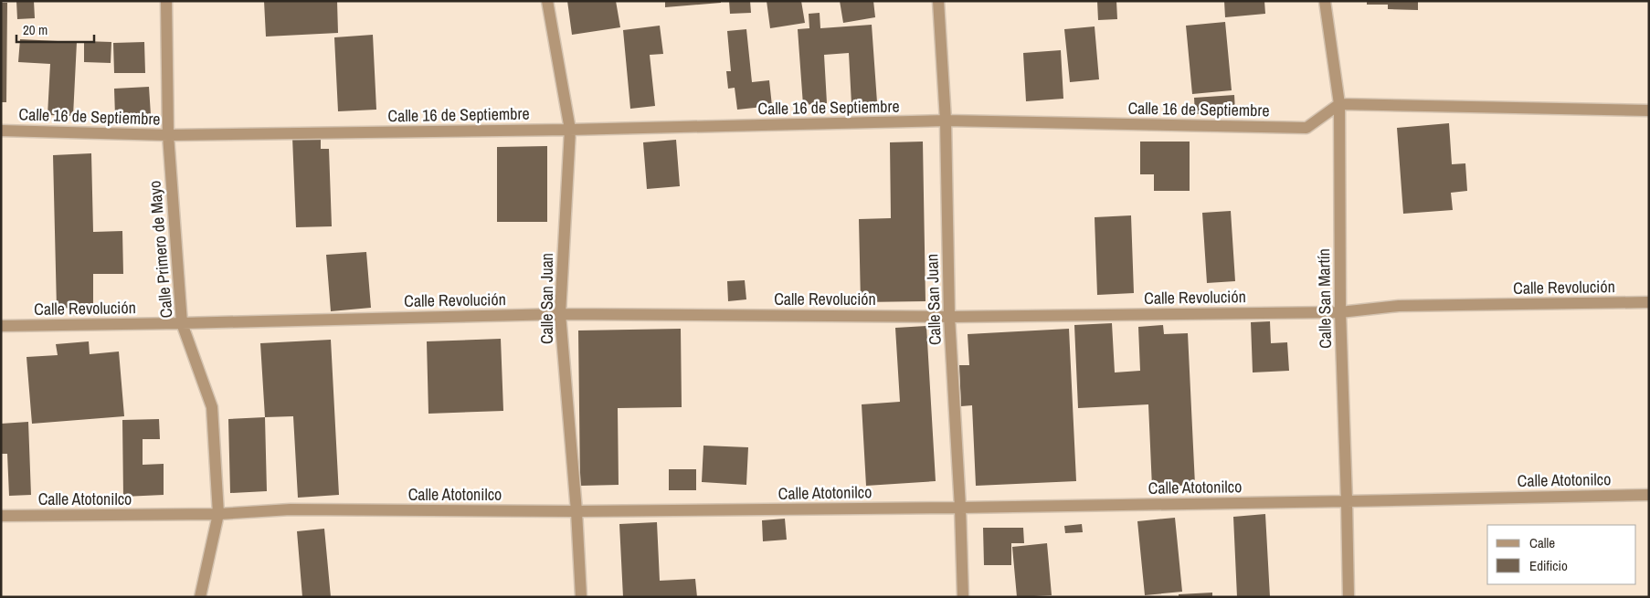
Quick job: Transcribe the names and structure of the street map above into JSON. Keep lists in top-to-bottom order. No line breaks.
{"streets":{"street":["Calle 16 de Septiembre","Calle Primero de Mayo","Calle Revolución","Calle San Juan","Calle San Martín","Calle Atotonilco"]},"crossings":[["Calle 16 de Septiembre","Calle Primero de Mayo"],["Calle 16 de Septiembre","Calle San Juan"],["Calle 16 de Septiembre","Calle San Martín"],["Calle Primero de Mayo","Calle Revolución"],["Calle Primero de Mayo","Calle Atotonilco"],["Calle Revolución","Calle San Juan"],["Calle Revolución","Calle San Martín"],["Calle San Juan","Calle Atotonilco"],["Calle San Martín","Calle Atotonilco"]],"legend":["Calle","Edificio"],"scale_bar":"20 m"}
